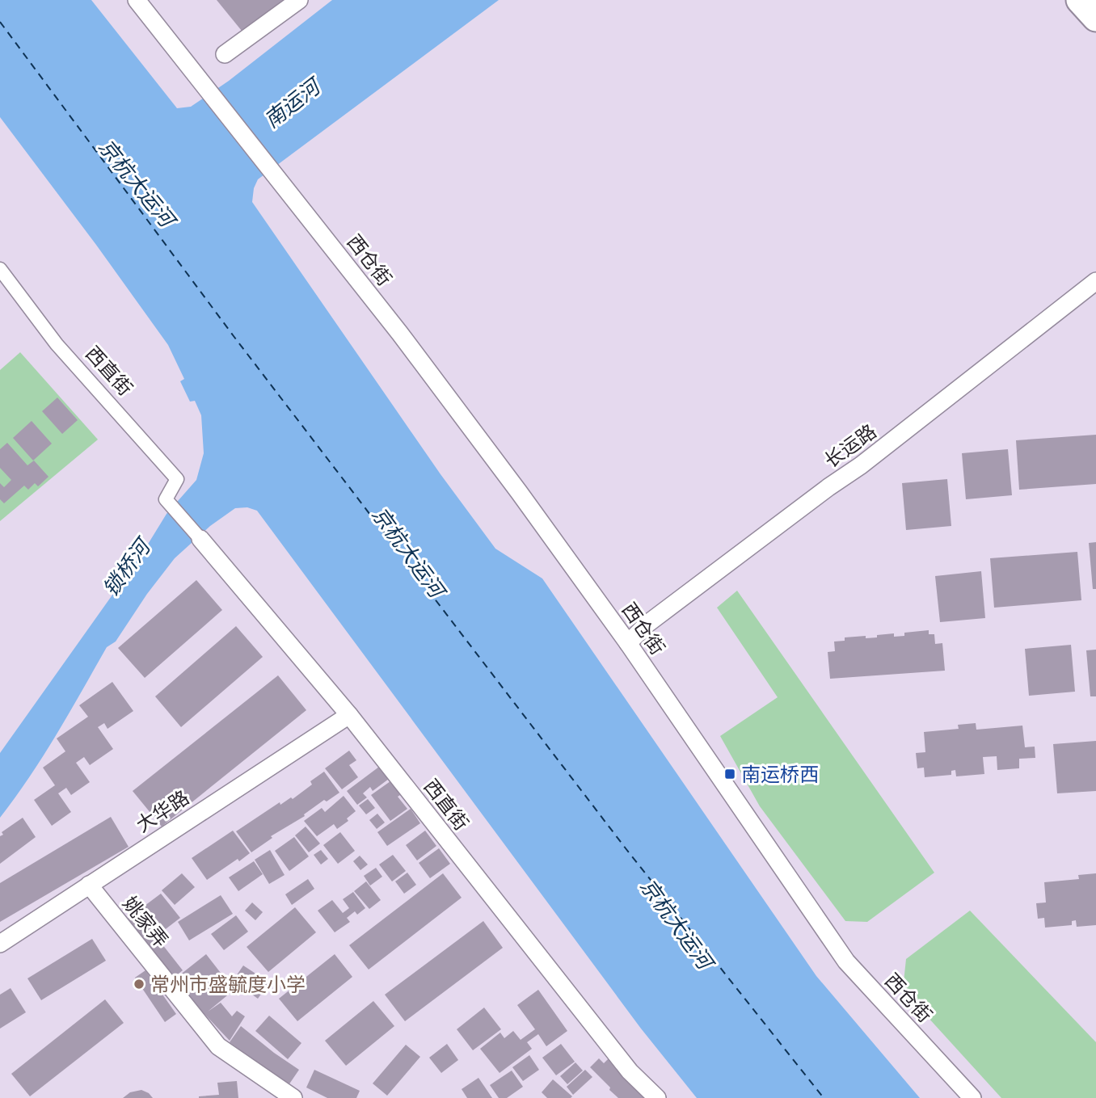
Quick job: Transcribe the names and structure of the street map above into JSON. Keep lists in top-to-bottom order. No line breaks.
{"streets":{"street":["西仓街","西直街","长运路","大华路","姚家弄"]},"crossings":[["西仓街","长运路"],["西直街","大华路"],["大华路","姚家弄"]],"water":["南运河","京杭大运河","锁桥河"],"places":{"transit":["南运桥西"],"other":["常州市盛毓度小学"]}}
